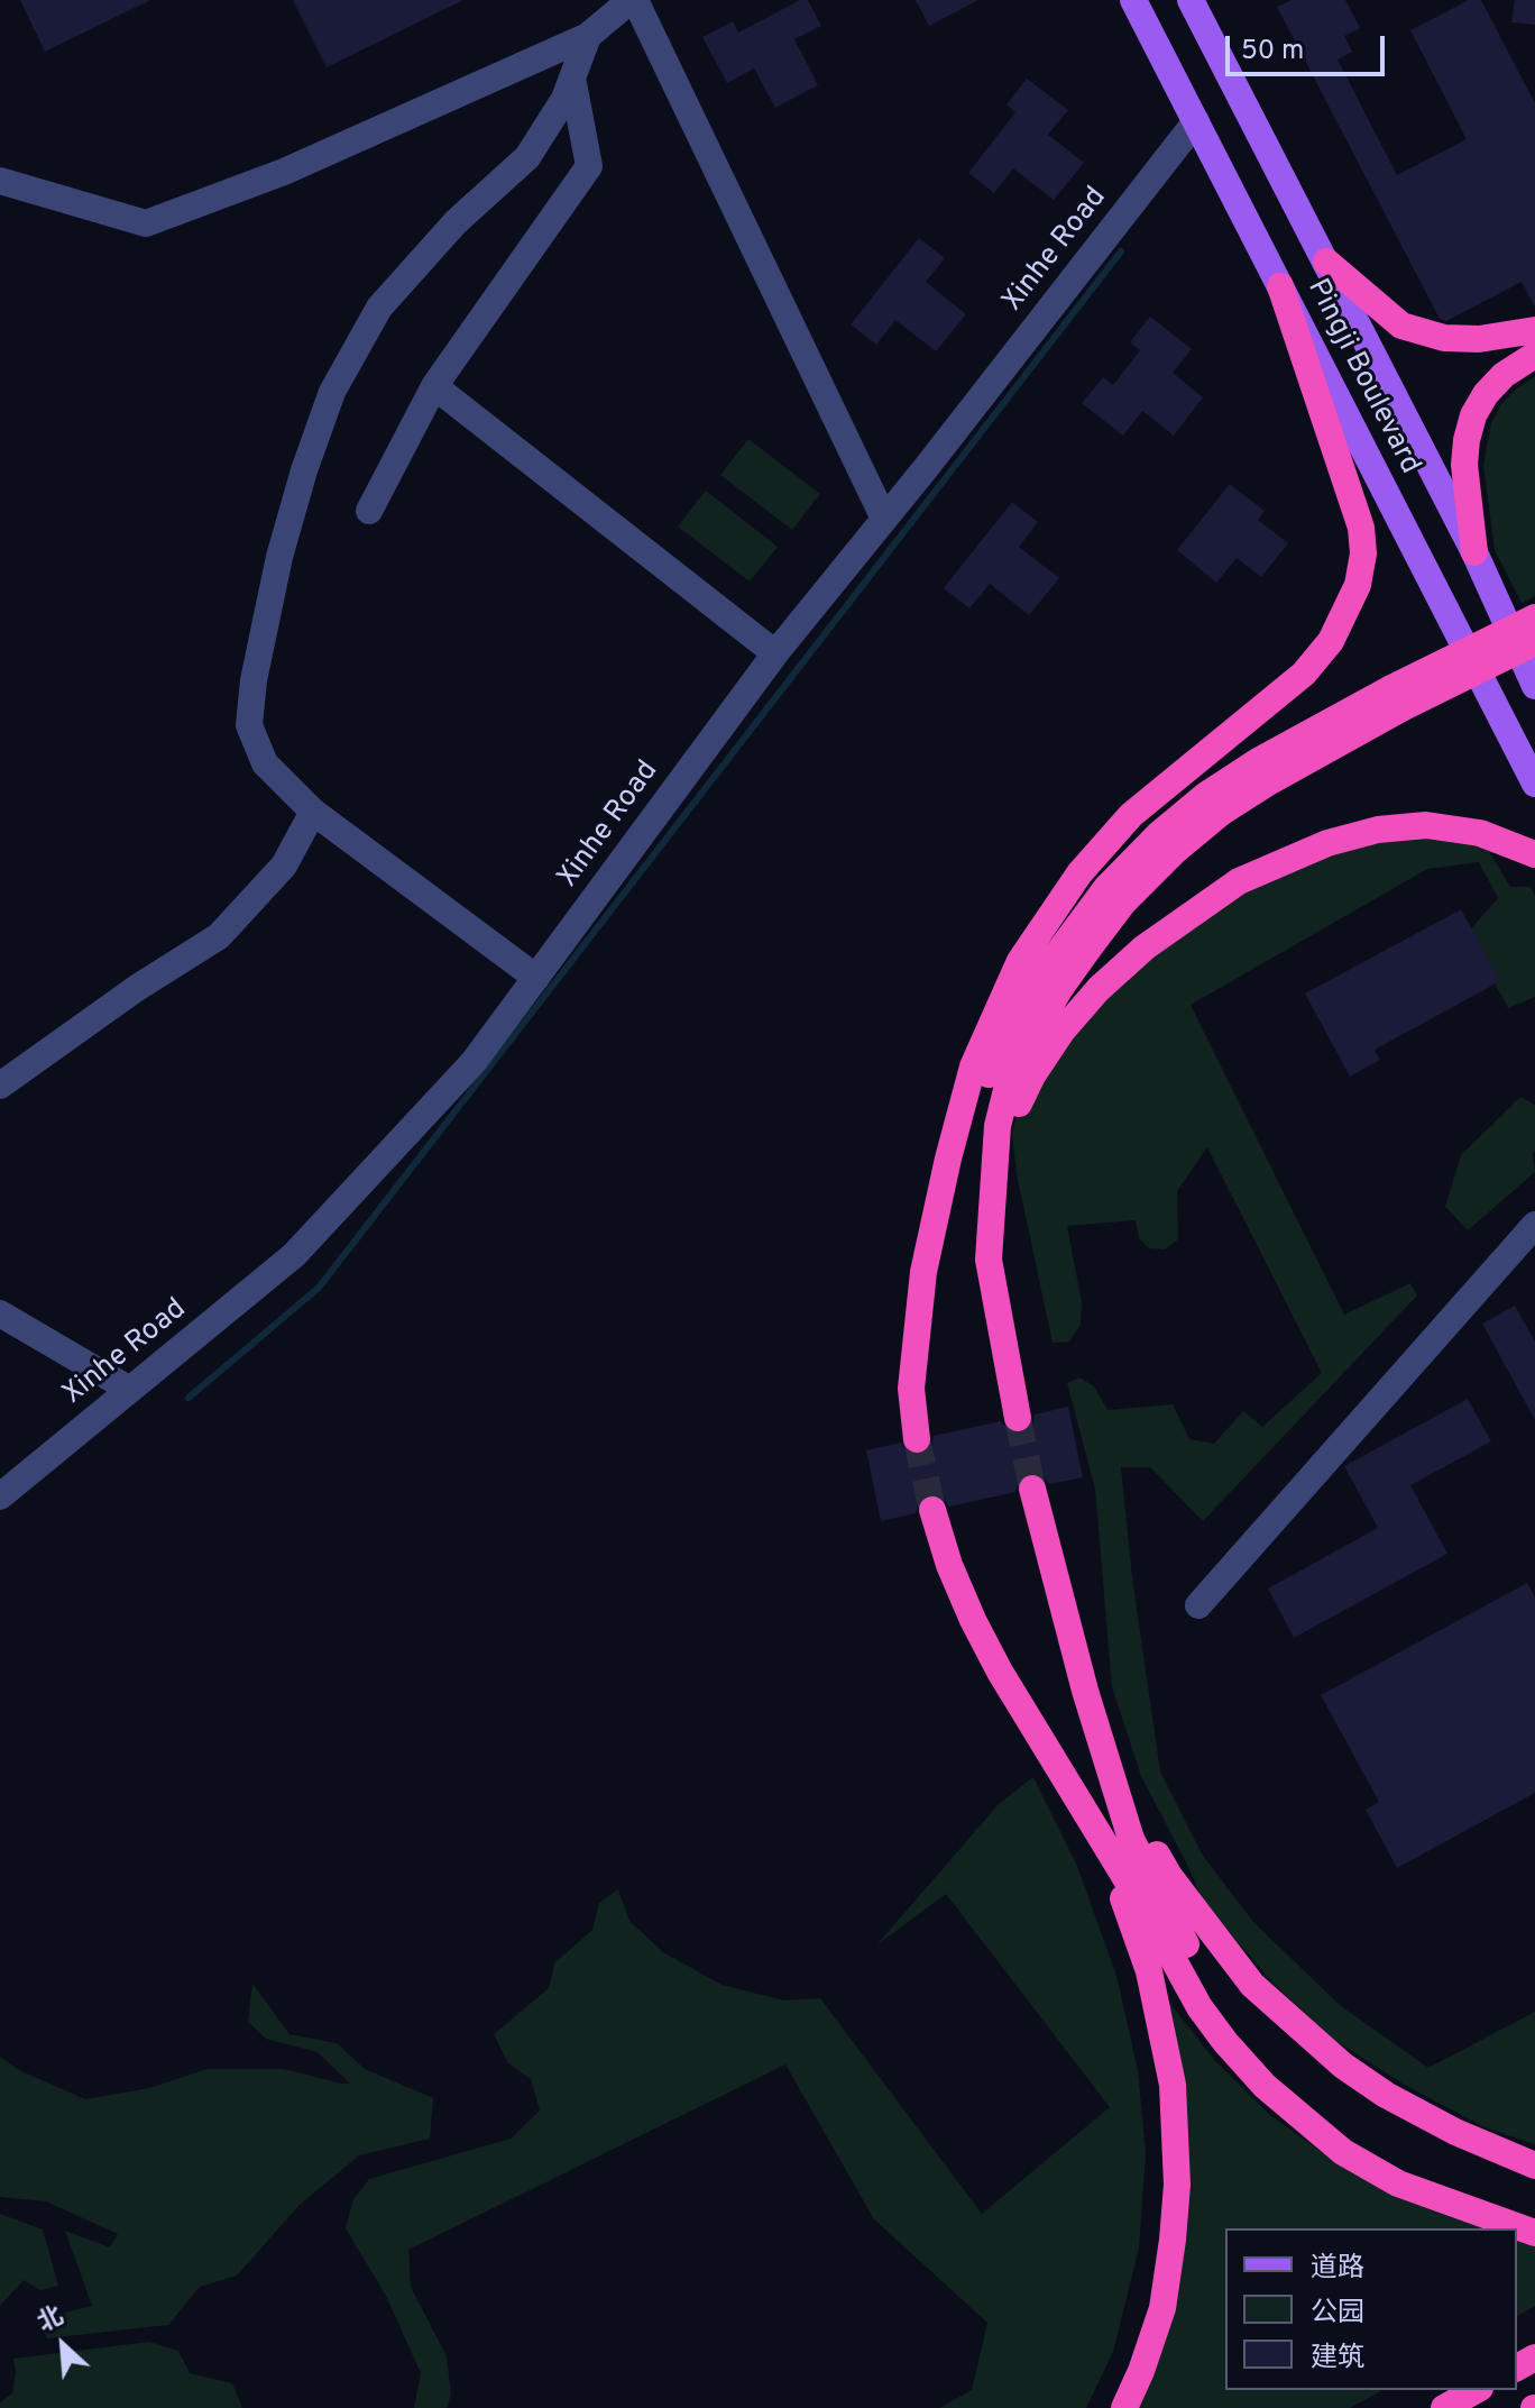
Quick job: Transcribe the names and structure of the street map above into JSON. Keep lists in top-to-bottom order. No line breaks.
{"streets":{"main road":["Pingji Boulevard"],"street":["Xinhe Road"]},"crossings":[["Xinhe Road","Pingji Boulevard"]],"legend":["道路","公园","建筑"],"scale_bar":"50 m","north":"top left"}
